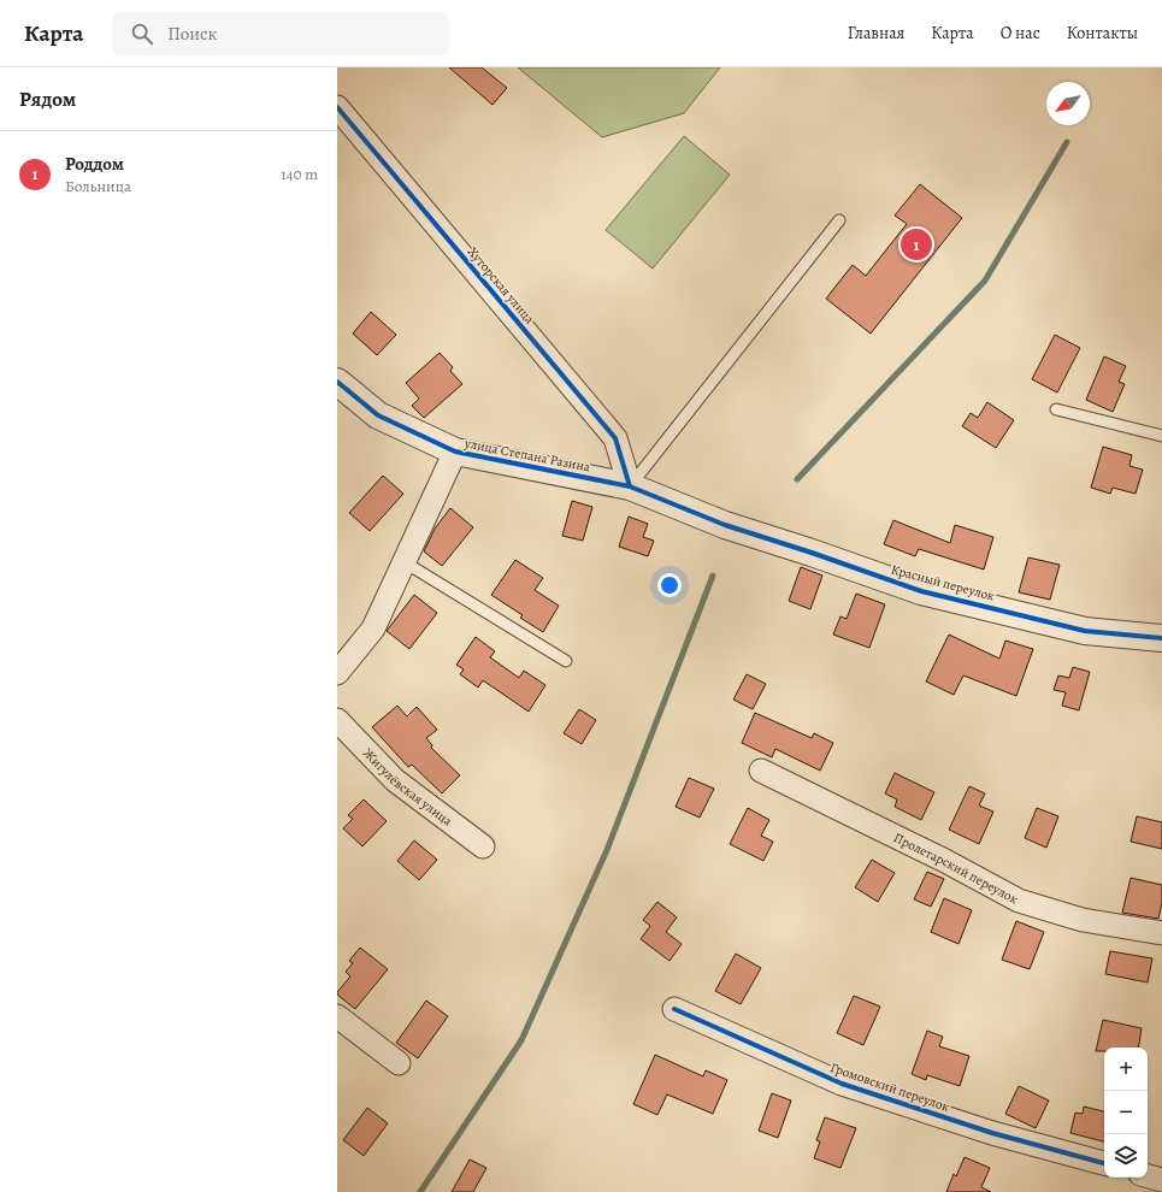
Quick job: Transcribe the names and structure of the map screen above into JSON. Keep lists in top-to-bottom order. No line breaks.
{"streets":{"street":["Хуторская улица","улица Степана Разина","Красный переулок","Жигулёвская улица","Пролетарский переулок","Громовский переулок"]},"crossings":[["Хуторская улица","улица Степана Разина"],["улица Степана Разина","Красный переулок"]],"north":"bottom left","page":{"header":"Карта","search":"Поиск","nav":["Главная","Карта","О нас","Контакты"],"heading":"Рядом","list":[{"mark":"1","name":"Роддом","note":"Больница","value":"140 m"}],"pins":"1","map_buttons":["+","−"]}}
